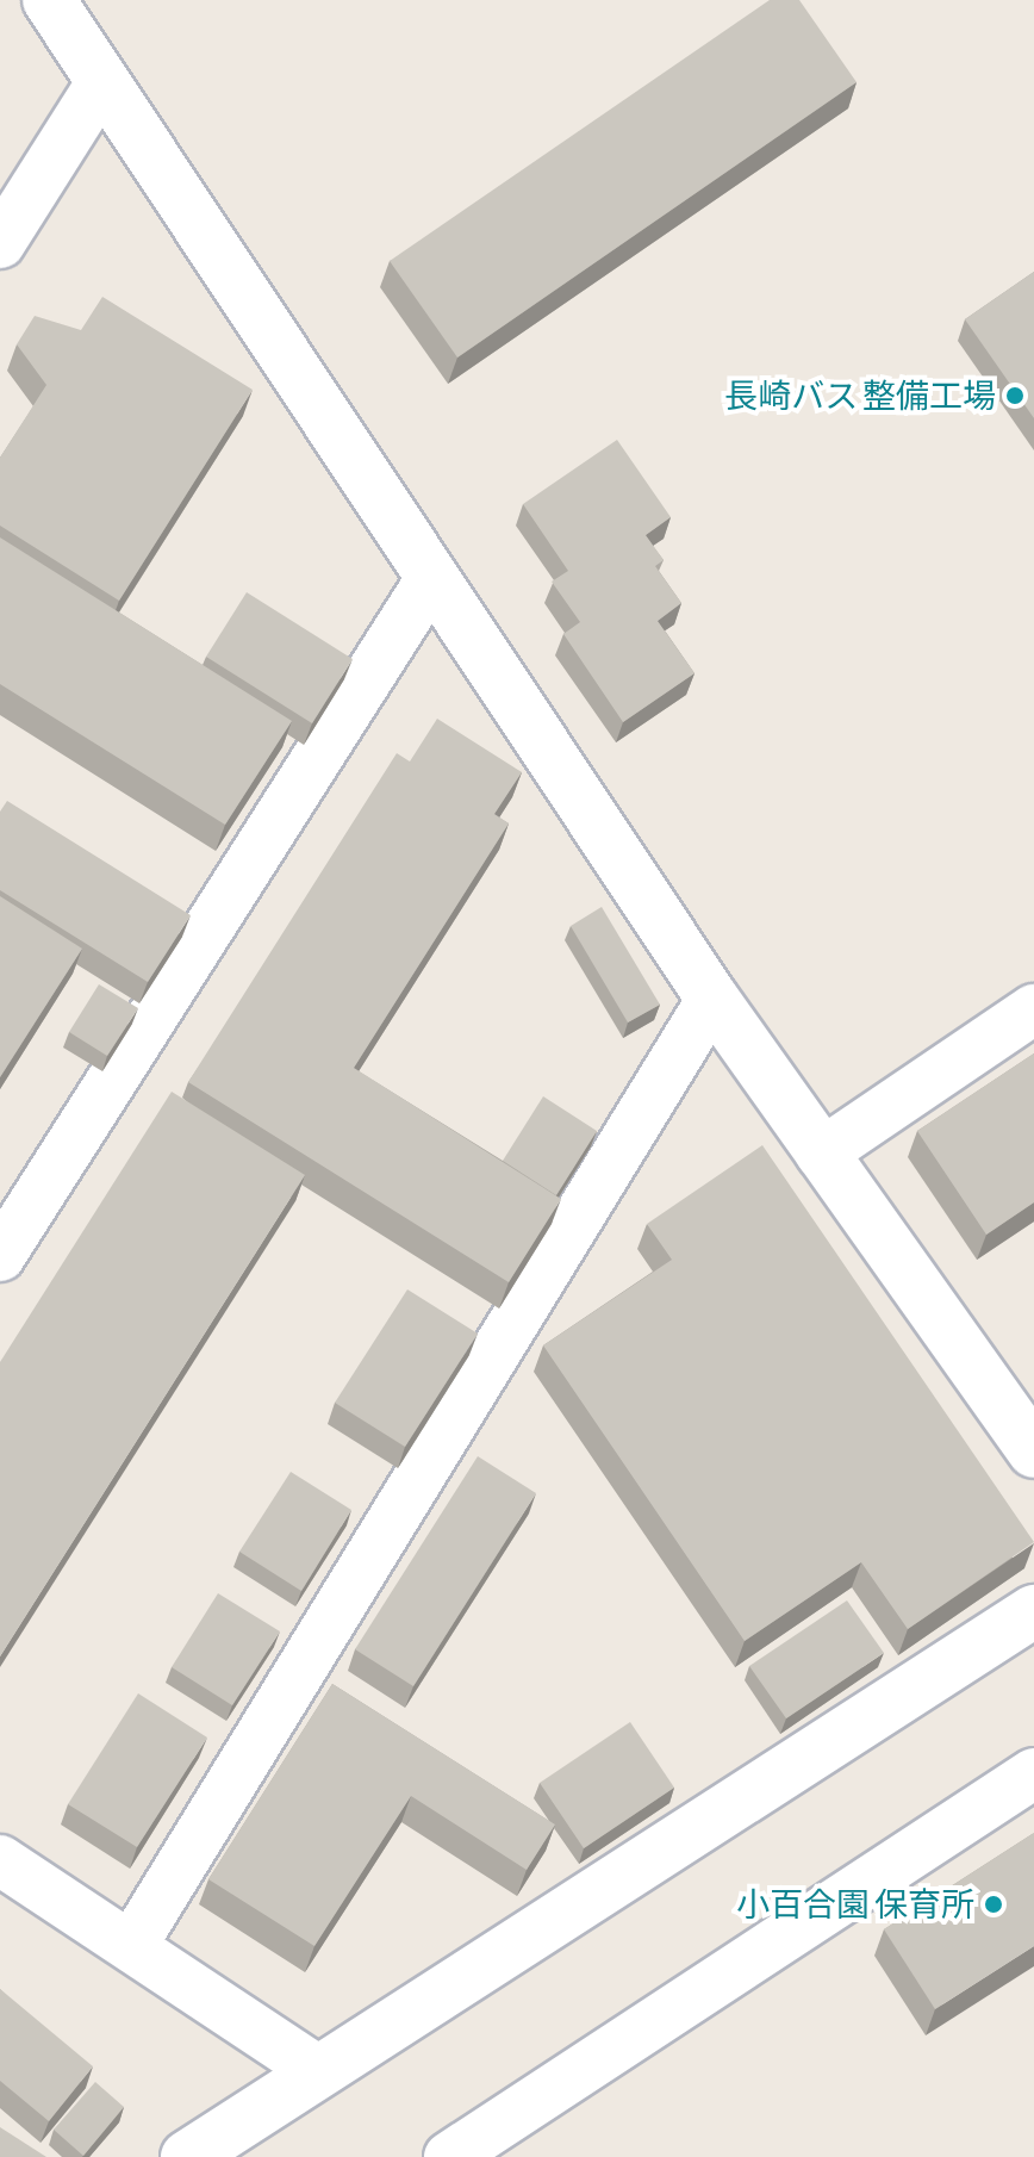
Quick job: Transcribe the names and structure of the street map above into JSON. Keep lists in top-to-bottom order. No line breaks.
{"places":["長崎バス 整備工場","小百合園 保育所"]}
